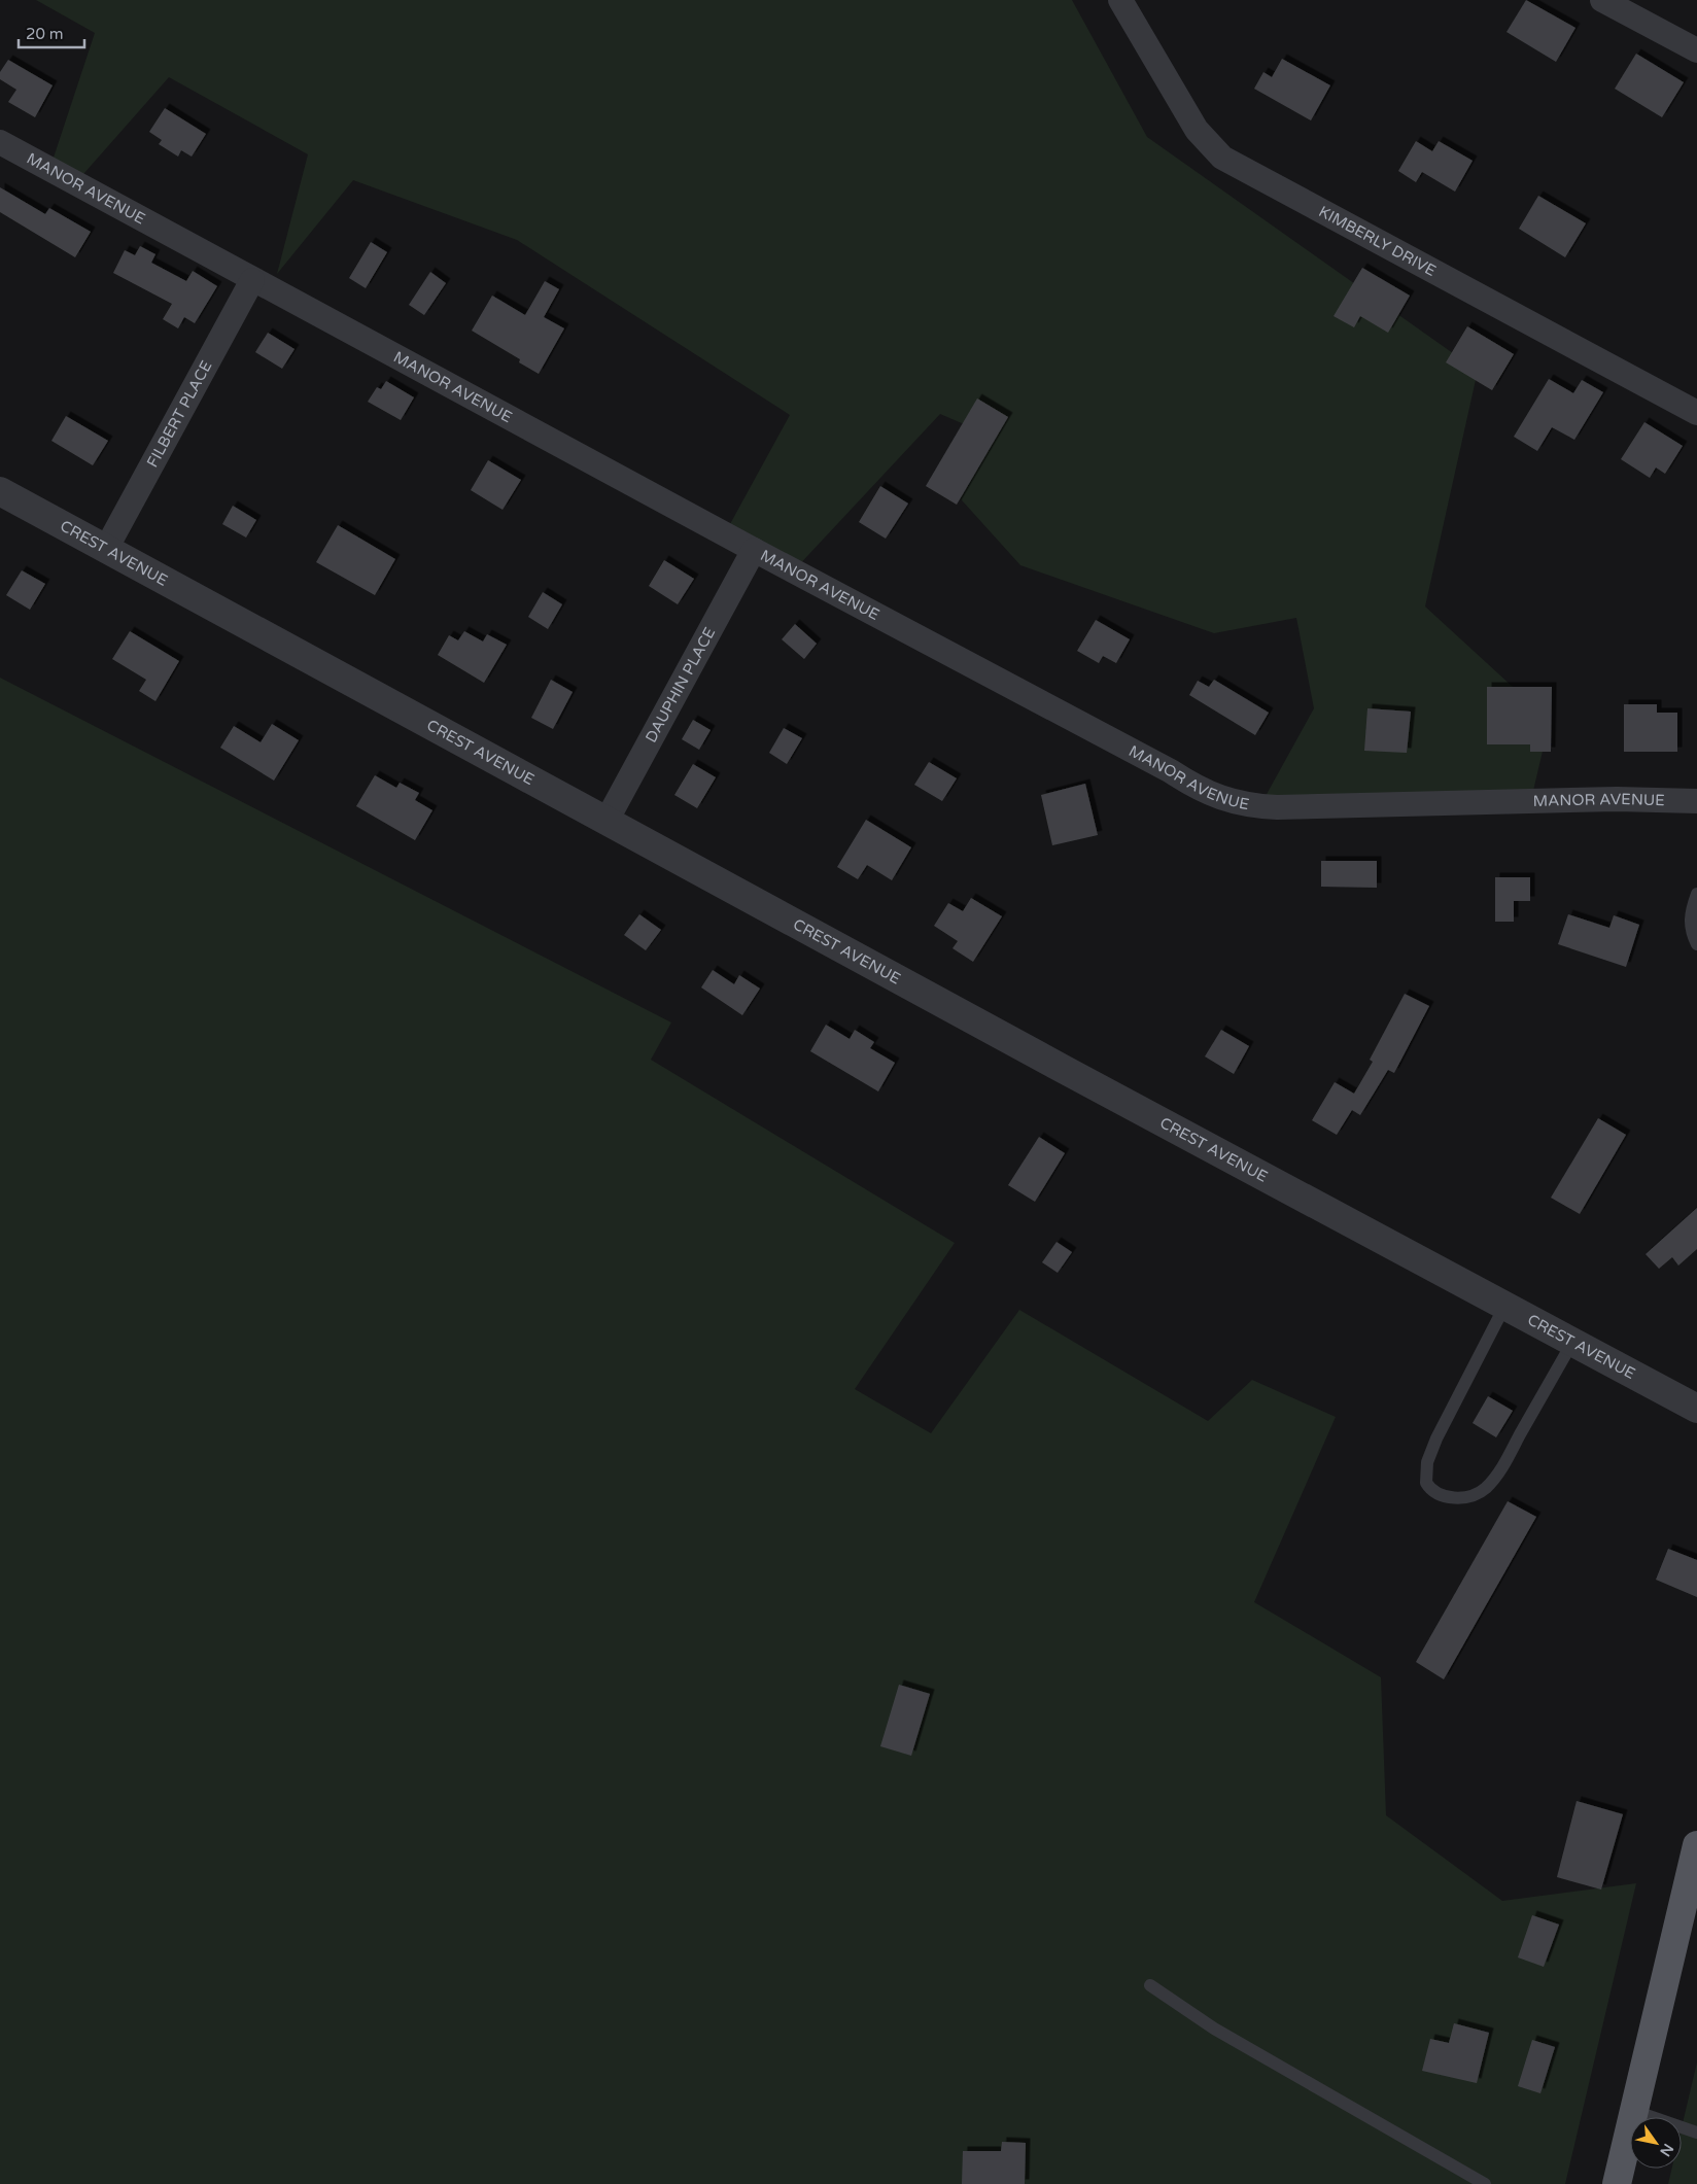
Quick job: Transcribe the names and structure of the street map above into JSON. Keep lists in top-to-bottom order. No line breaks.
{"streets":{"street":["MANOR AVENUE","KIMBERLY DRIVE","FILBERT PLACE","CREST AVENUE","DAUPHIN PLACE"]},"crossings":[["MANOR AVENUE","FILBERT PLACE"],["MANOR AVENUE","DAUPHIN PLACE"],["FILBERT PLACE","CREST AVENUE"],["CREST AVENUE","DAUPHIN PLACE"]],"scale_bar":"20 m","north":"bottom right"}
